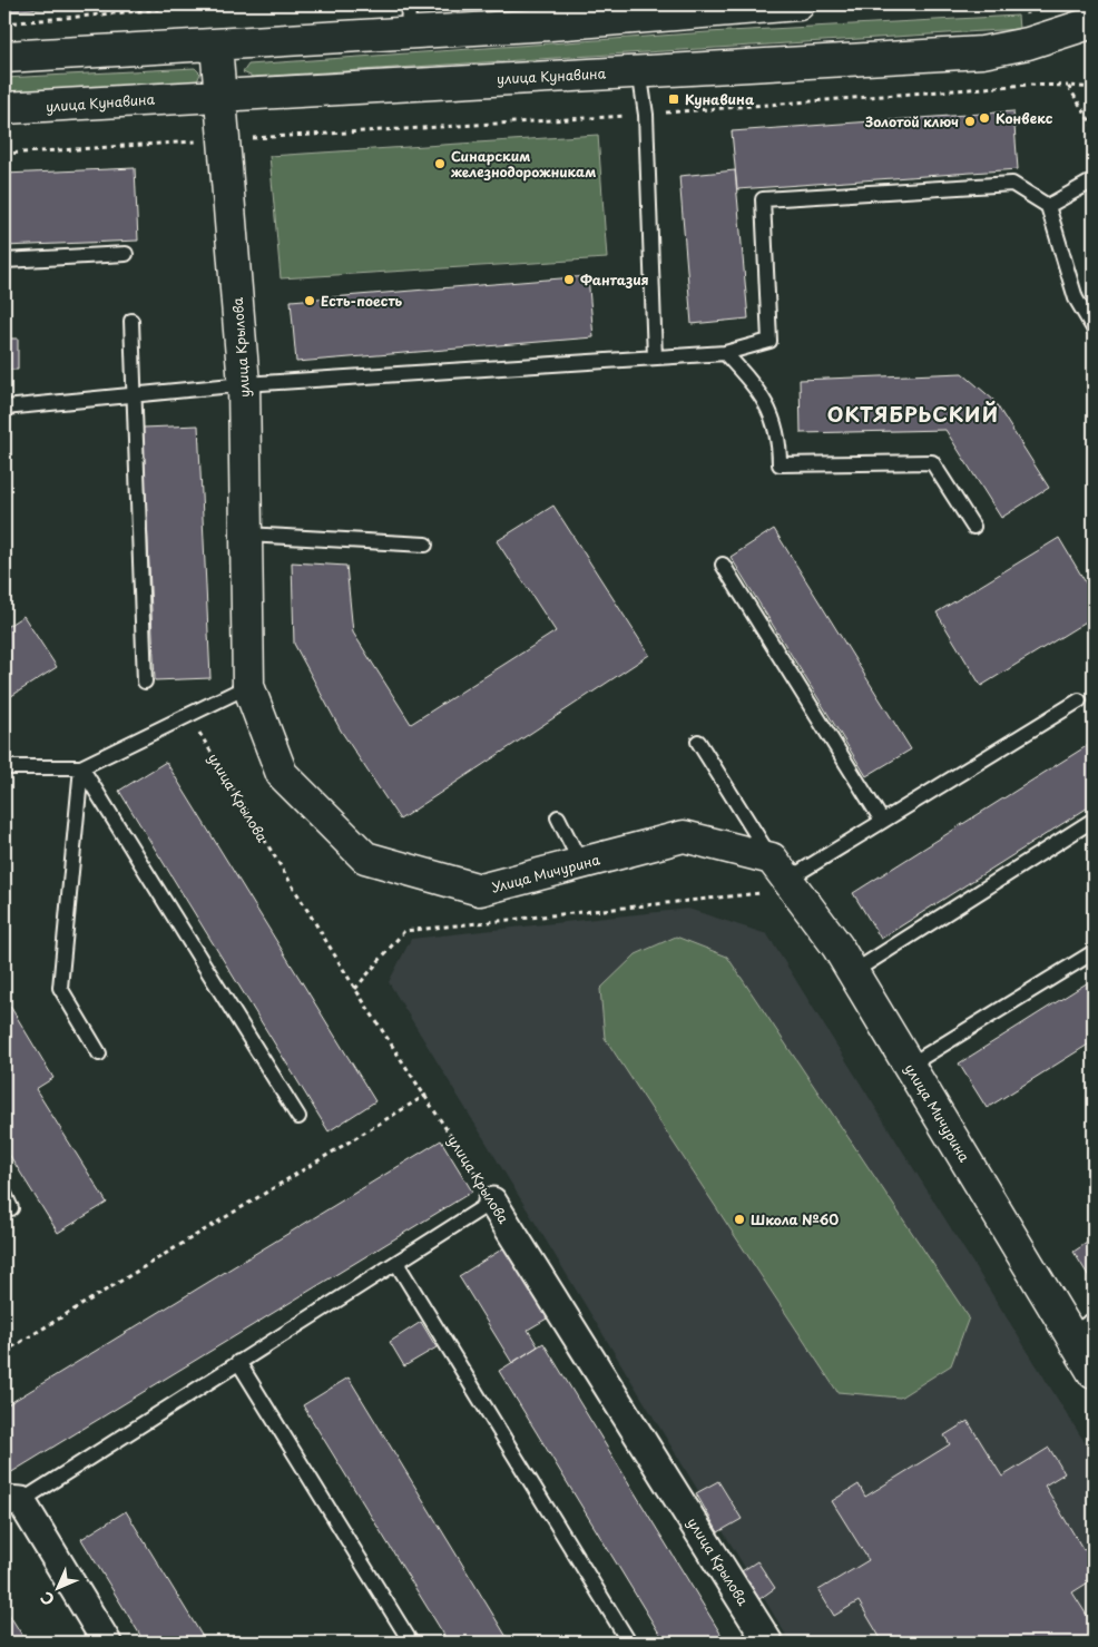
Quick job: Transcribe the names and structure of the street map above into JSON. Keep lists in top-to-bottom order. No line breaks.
{"streets":{"street":["улица Кунавина","улица Крылова","Улица Мичурина","улица Мичурина"]},"crossings":[["улица Кунавина","улица Крылова"],["улица Крылова","Улица Мичурина"],["Улица Мичурина","улица Мичурина"]],"districts":["ОКТЯБРЬСКИЙ"],"places":{"transit":["Кунавина"],"other":["Конвекс","Золотой ключ","Синарским железнодорожникам","Фантазия","Есть-поесть","Школа №60"]},"north":"bottom left"}
